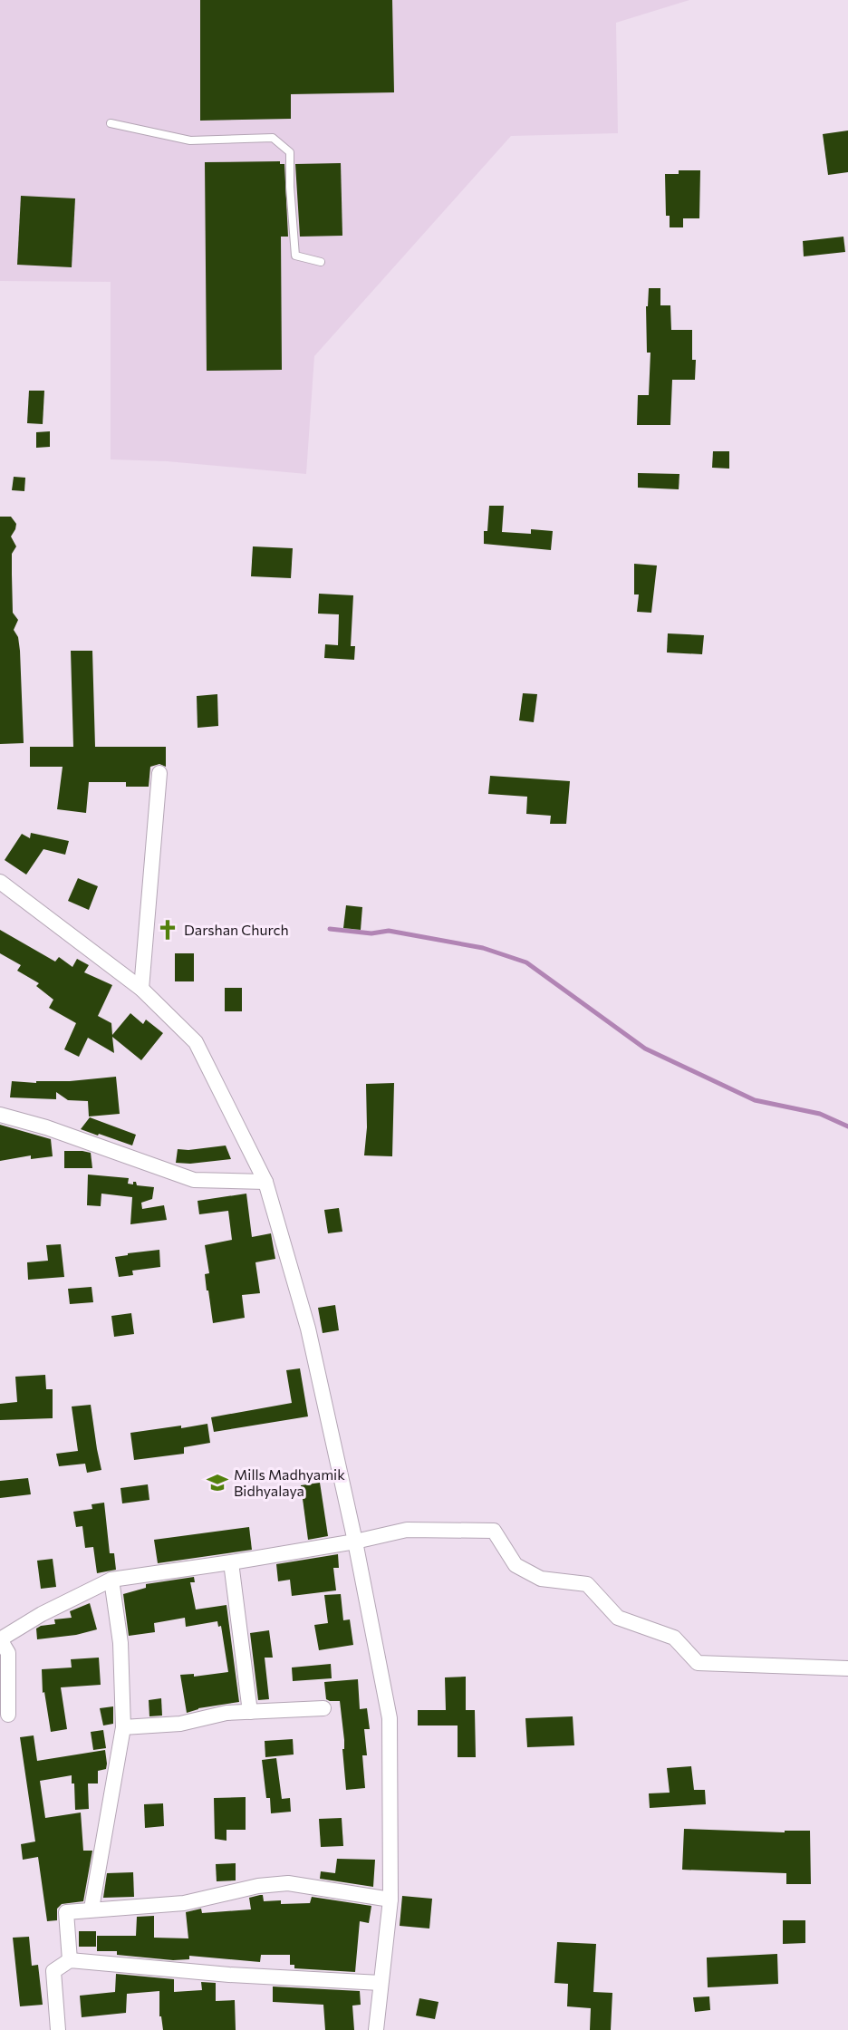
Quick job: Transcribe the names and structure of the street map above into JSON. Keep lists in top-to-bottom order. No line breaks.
{"places":{"church":["Darshan Church"],"school or university":["Mills Madhyamik Bidhyalaya"]}}
